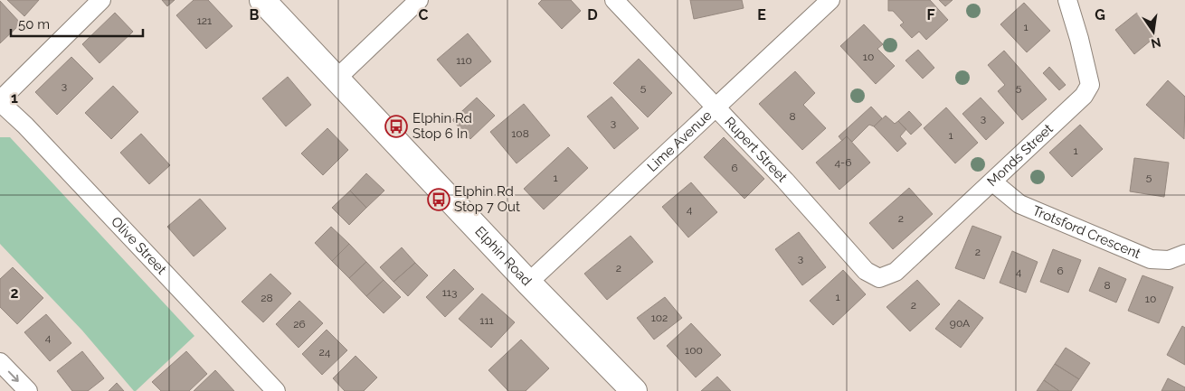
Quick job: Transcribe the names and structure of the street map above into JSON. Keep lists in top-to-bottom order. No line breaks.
{"streets":{"highway":["Elphin Road"],"street":["Lime Avenue","Rupert Street","Monds Street","Trotsford Crescent","Olive Street"]},"crossings":[["Lime Avenue","Rupert Street"],["Lime Avenue","Elphin Road"],["Rupert Street","Monds Street"],["Monds Street","Trotsford Crescent"]],"places":{"bus stop":["Elphin Rd Stop 6 In","Elphin Rd Stop 7 Out"]},"house_numbers":["121","1","10","110","3","5","5","8","3","3","108","1","1","4-6","6","5","1","4","2","2","3","2","6","4","8","113","1","28","10","2","102","111","90A","26","4","100","24"],"scale_bar":"50 m","north":"bottom","grid":{"columns":["B","C","D","E","F","G"],"rows":["1","2"]}}
